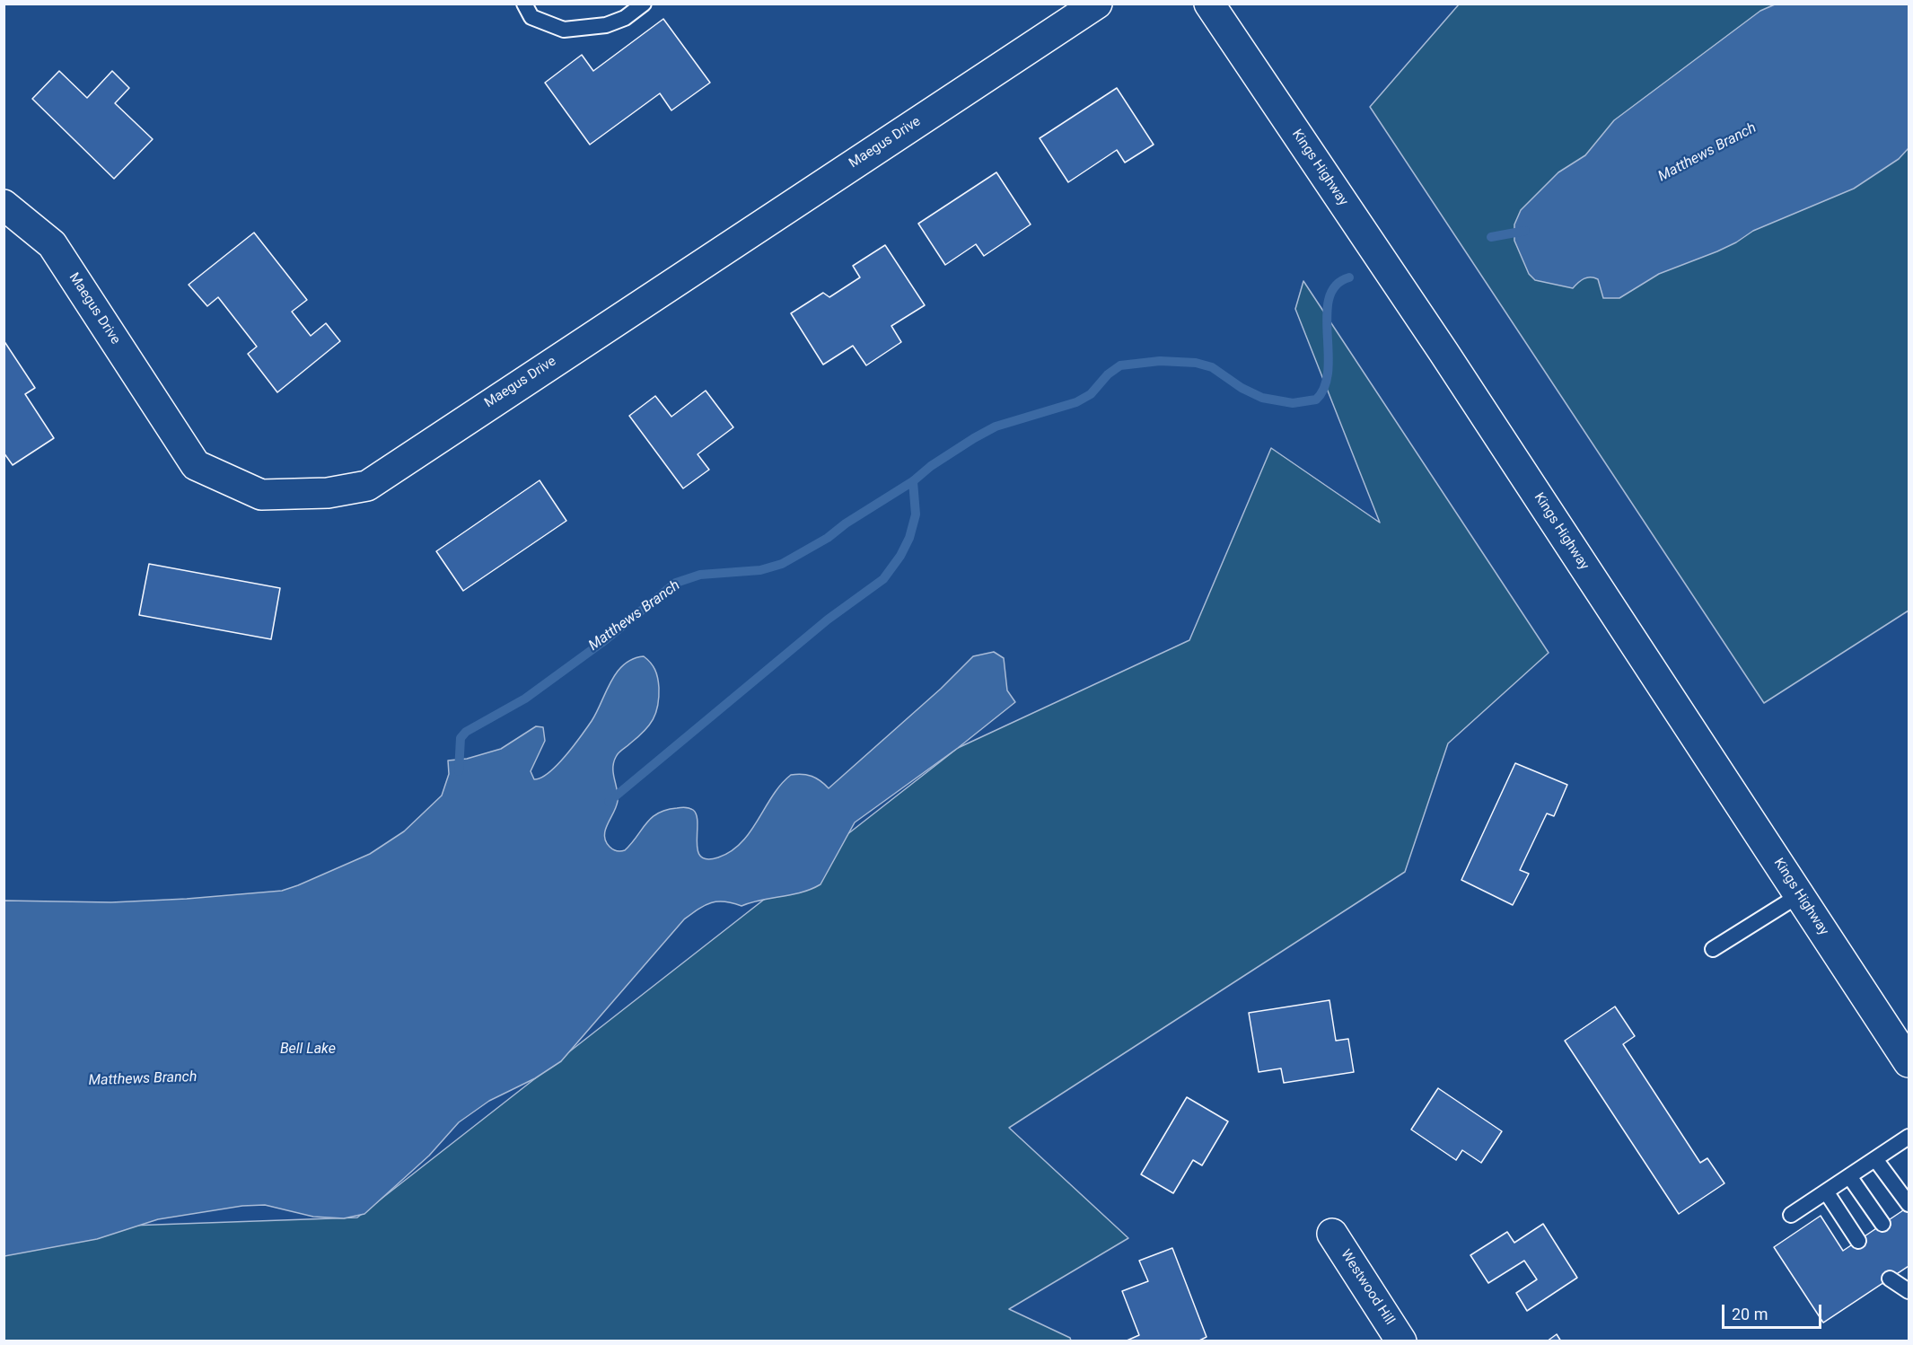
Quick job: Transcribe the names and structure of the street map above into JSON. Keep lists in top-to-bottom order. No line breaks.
{"streets":{"street":["Maegus Drive","Kings Highway","Westwood Hill"]},"water":["Matthews Branch","Bell Lake"],"scale_bar":"20 m"}
